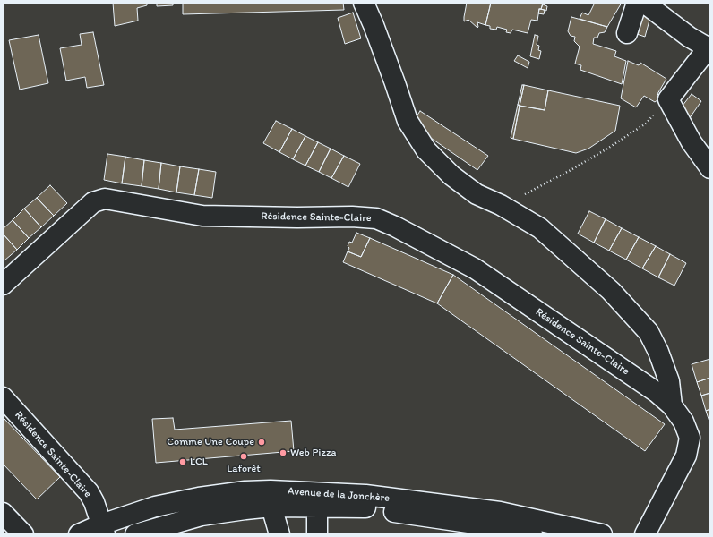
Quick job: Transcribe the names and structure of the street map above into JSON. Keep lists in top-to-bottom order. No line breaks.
{"streets":{"street":["Résidence Sainte-Claire","Avenue de la Jonchère"]},"crossings":[["Résidence Sainte-Claire","Avenue de la Jonchère"]],"places":["Comme Une Coupe","Web Pizza","Laforêt","LCL"]}
